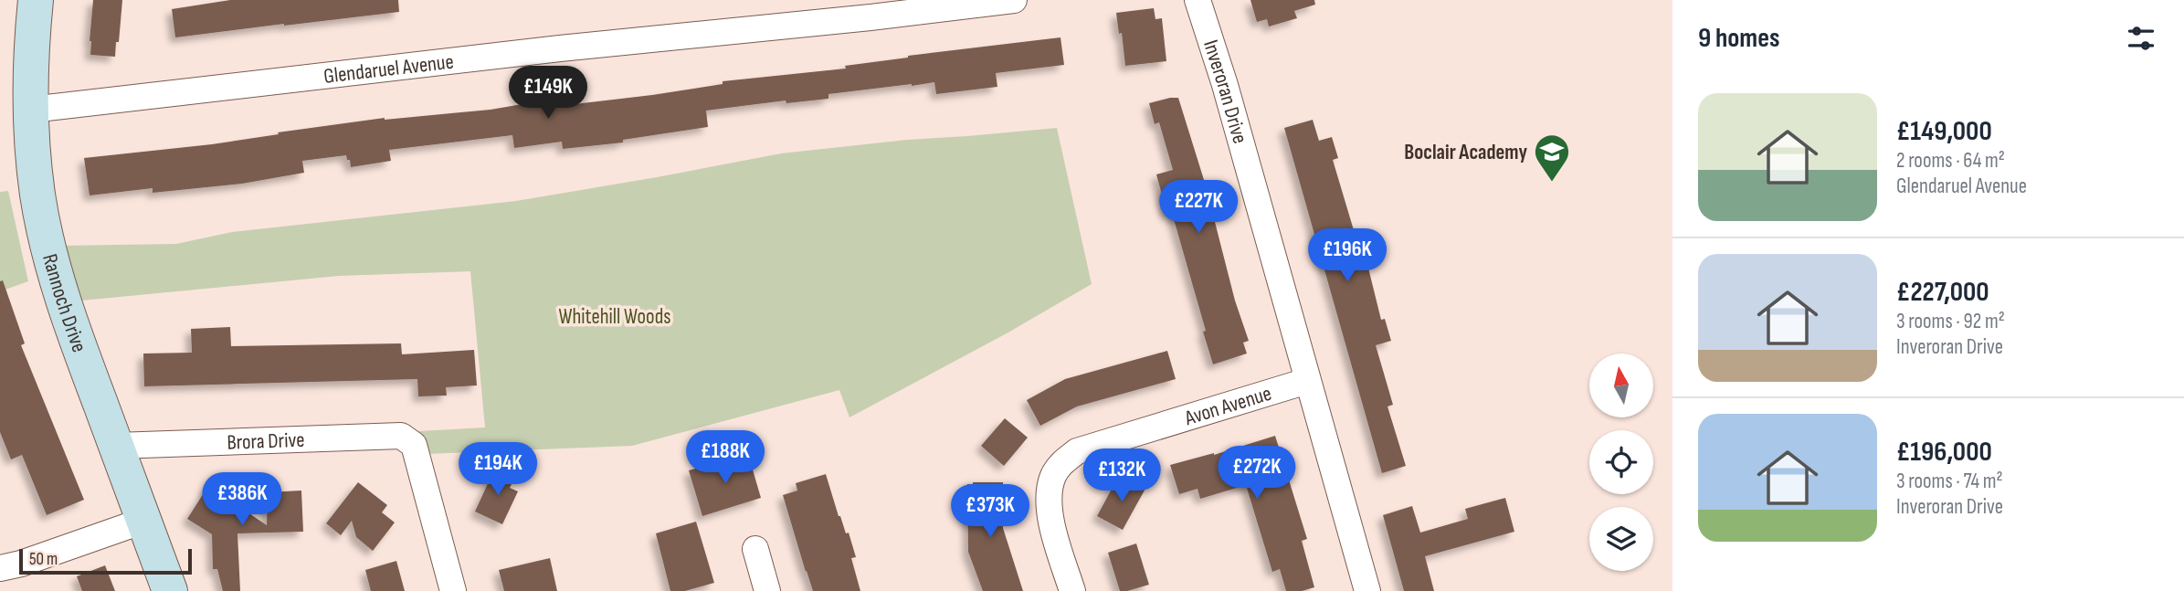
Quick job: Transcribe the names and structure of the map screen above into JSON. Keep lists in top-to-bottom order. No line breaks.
{"streets":{"street":["Glendaruel Avenue","Inveroran Drive","Rannoch Drive","Avon Avenue","Brora Drive"]},"crossings":[["Glendaruel Avenue","Rannoch Drive"],["Inveroran Drive","Avon Avenue"],["Rannoch Drive","Brora Drive"]],"parks":["Whitehill Woods"],"places":{"school or university":["Boclair Academy"]},"scale_bar":"50 m","north":"top","page":{"heading":"9 homes","price":["£149K","£227K","£196K","£188K","£194K","£272K","£132K","£386K","£373K"],"list":[{"name":"£149,000","note":"2 rooms · 64 m² · Glendaruel Avenue"},{"name":"£227,000","note":"3 rooms · 92 m² · Inveroran Drive"},{"name":"£196,000","note":"3 rooms · 74 m² · Inveroran Drive"}],"scale":"50 m"}}
